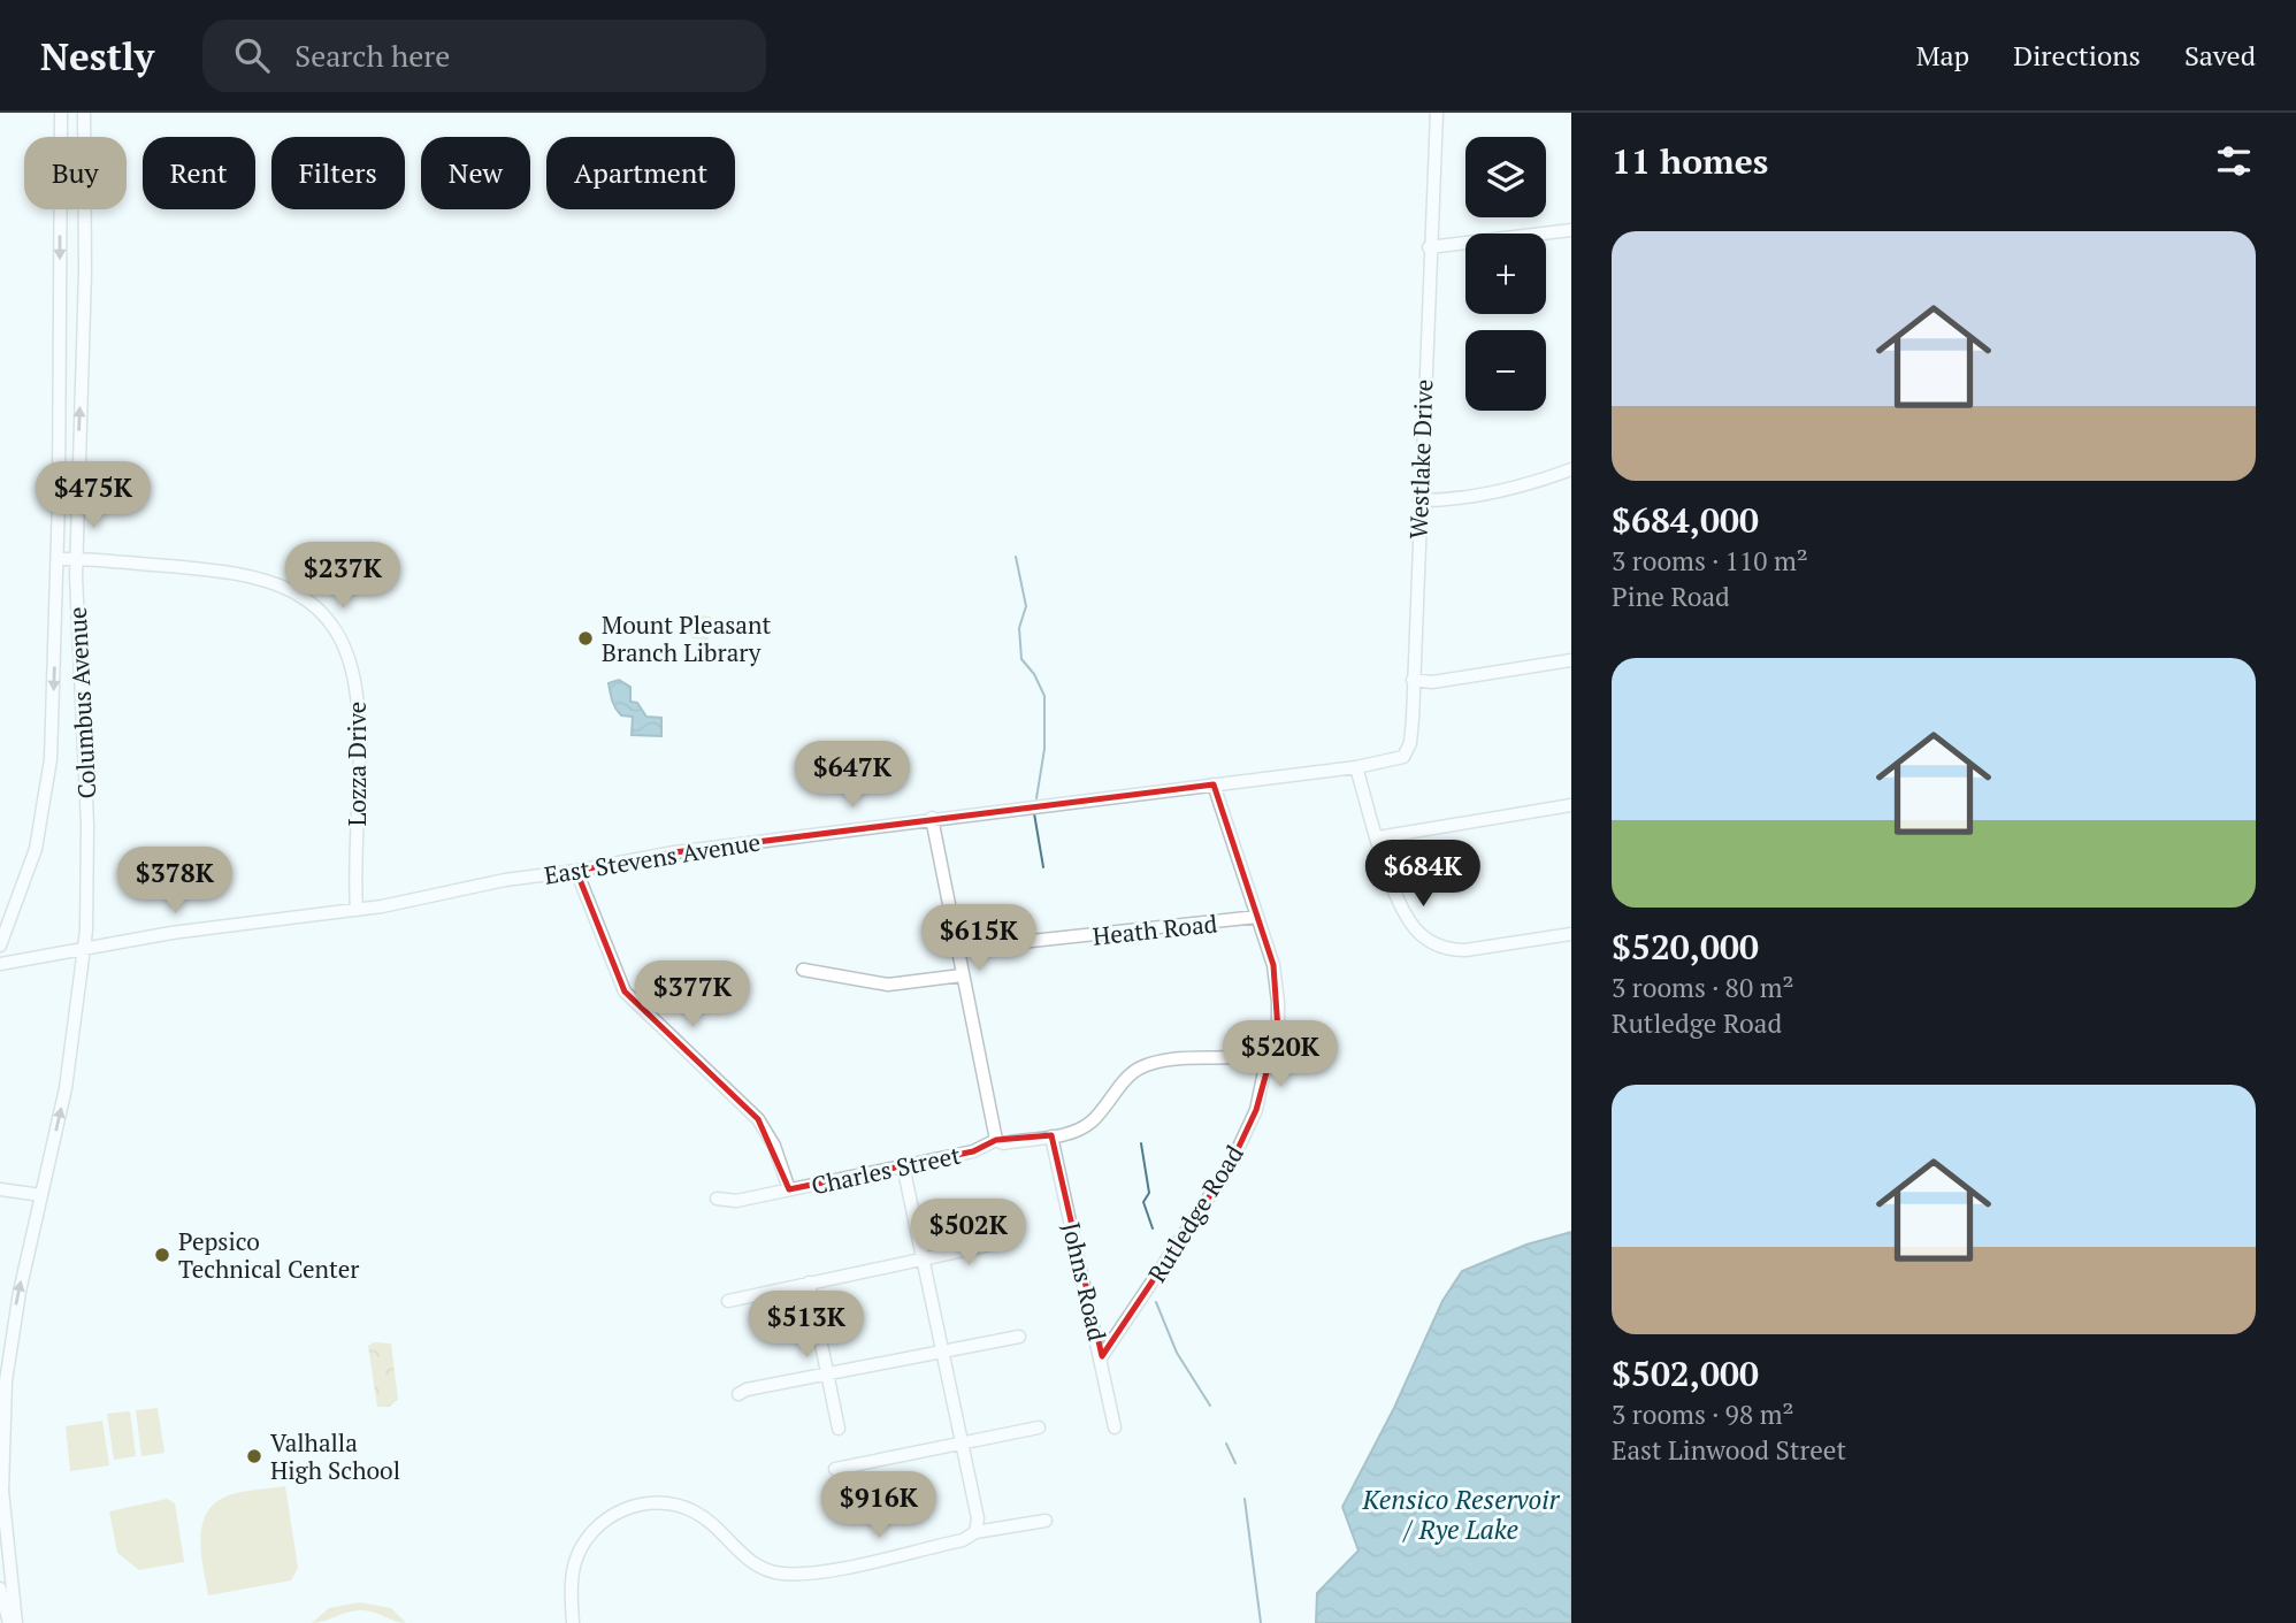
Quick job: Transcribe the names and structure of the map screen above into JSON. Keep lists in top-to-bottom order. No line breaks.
{"streets":{"street":["Westlake Drive","Columbus Avenue","Lozza Drive","East Stevens Avenue","Heath Road","Charles Street","Rutledge Road","Johns Road"]},"crossings":[["Westlake Drive","East Stevens Avenue"],["Columbus Avenue","Lozza Drive"],["Columbus Avenue","East Stevens Avenue"],["Lozza Drive","East Stevens Avenue"],["East Stevens Avenue","Rutledge Road"],["Heath Road","Rutledge Road"],["Charles Street","Rutledge Road"],["Charles Street","Johns Road"],["Rutledge Road","Johns Road"]],"water":["Kensico Reservoir / Rye Lake"],"places":["Mount Pleasant Branch Library","Pepsico Technical Center","Valhalla High School"],"page":{"header":"Nestly","search":"Search here","nav":["Map","Directions","Saved"],"heading":"11 homes","map_buttons":["+","−"],"chip":["Buy","Rent","Filters","New","Apartment"],"list":[{"name":"$684,000","note":"3 rooms · 110 m² · Pine Road"},{"name":"$520,000","note":"3 rooms · 80 m² · Rutledge Road"},{"name":"$502,000","note":"3 rooms · 98 m² · East Linwood Street"}],"price":["$475K","$237K","$647K","$684K","$378K","$615K","$377K","$520K","$502K","$513K","$916K"]}}
